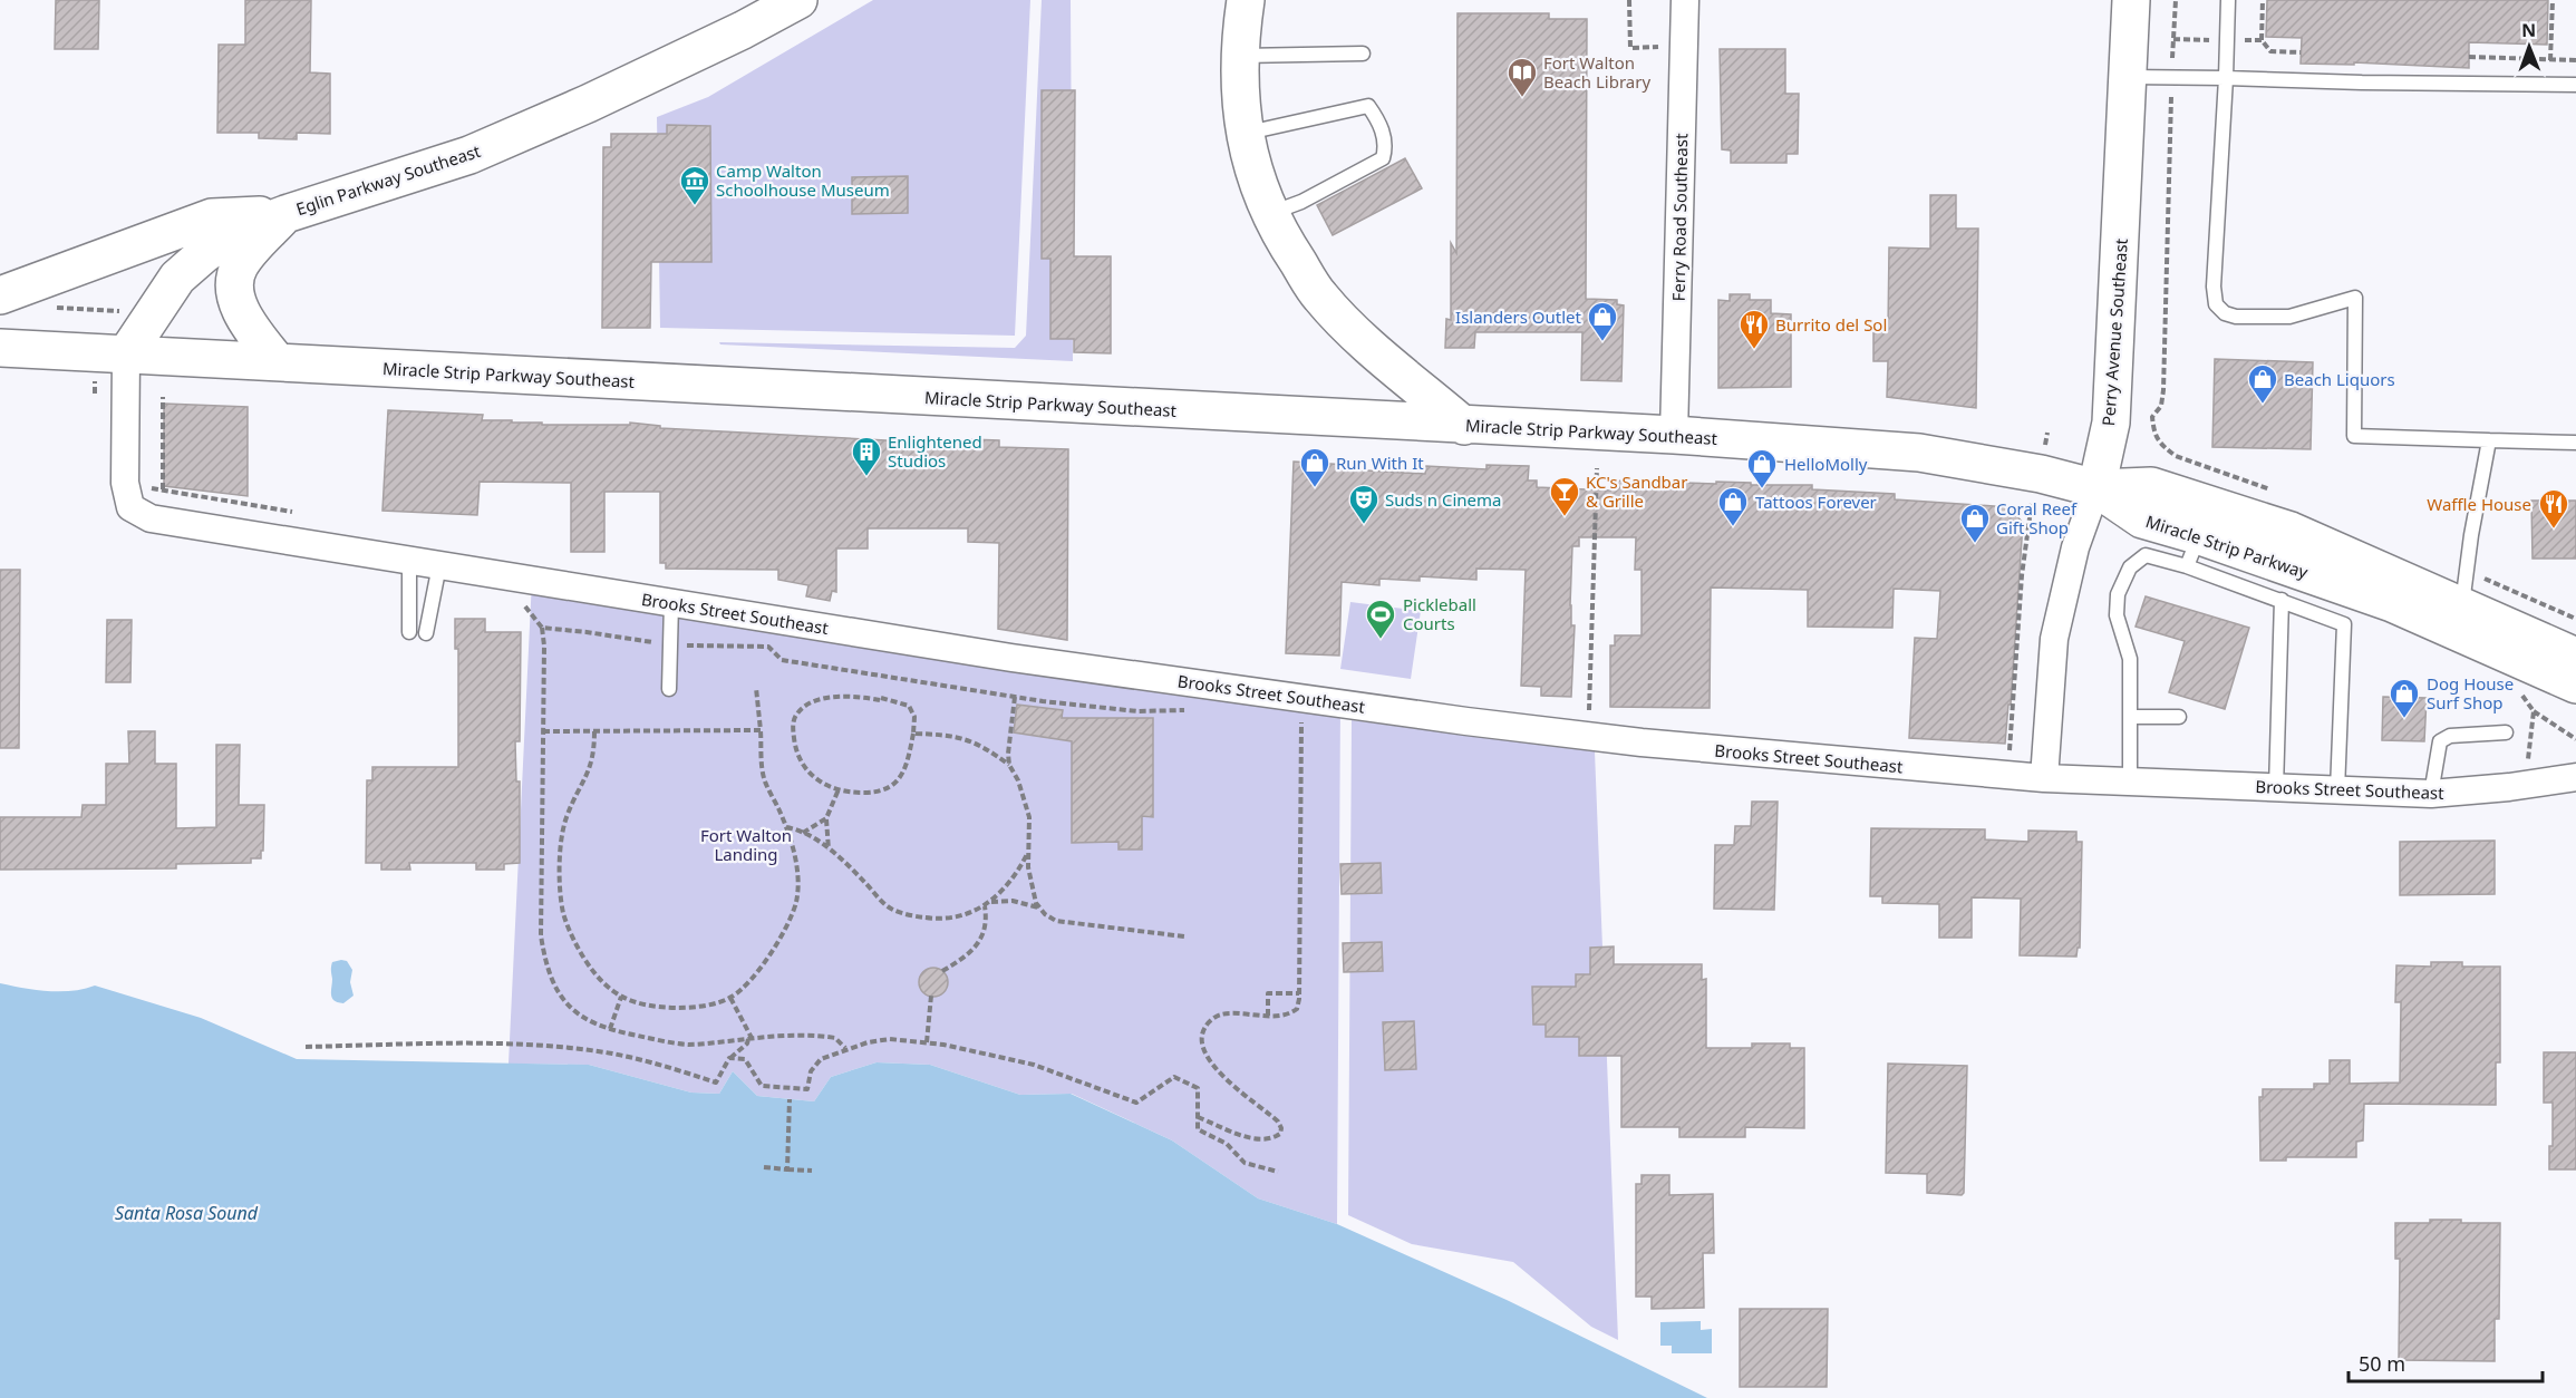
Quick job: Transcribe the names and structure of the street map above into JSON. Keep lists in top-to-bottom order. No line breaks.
{"streets":{"main road":["Eglin Parkway Southeast","Perry Avenue Southeast","Miracle Strip Parkway Southeast","Miracle Strip Parkway"],"street":["Ferry Road Southeast","Brooks Street Southeast"]},"crossings":[["Eglin Parkway Southeast","Miracle Strip Parkway Southeast"],["Eglin Parkway Southeast","Brooks Street Southeast"],["Ferry Road Southeast","Miracle Strip Parkway Southeast"],["Perry Avenue Southeast","Miracle Strip Parkway Southeast"],["Perry Avenue Southeast","Miracle Strip Parkway"],["Perry Avenue Southeast","Brooks Street Southeast"],["Miracle Strip Parkway Southeast","Miracle Strip Parkway"],["Miracle Strip Parkway Southeast","Brooks Street Southeast"]],"water":["Santa Rosa Sound"],"parks":["Fort Walton Landing"],"places":{"library":["Fort Walton Beach Library"],"museum":["Camp Walton Schoolhouse Museum"],"shop":["Islanders Outlet","Beach Liquors","Run With It","HelloMolly","Tattoos Forever","Coral Reef Gift Shop","Dog House Surf Shop"],"restaurant":["Burrito del Sol","Waffle House"],"building":["Enlightened Studios"],"bar":["KC's Sandbar & Grille"],"theatre":["Suds n Cinema"],"sports":["Pickleball Courts"]},"scale_bar":"50 m","north":"top"}
